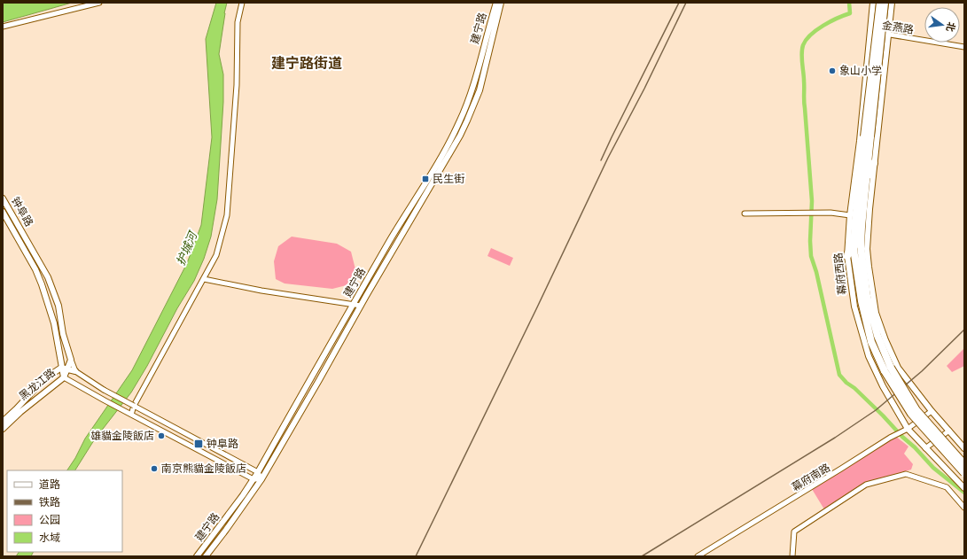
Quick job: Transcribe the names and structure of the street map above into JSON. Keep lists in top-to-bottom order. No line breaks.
{"streets":{"highway":["幕府西路"],"main road":["建宁路","钟阜路","黑龙江路"],"street":["金燕路","幕府南路"]},"crossings":[["金燕路","幕府西路"],["钟阜路","黑龙江路"],["幕府西路","幕府南路"]],"districts":["建宁路街道"],"water":["护城河"],"places":{"other":["象山小学","雄貓金陵飯店","南京熊貓金陵飯店"],"transit":["民生街","钟阜路"]},"legend":["道路","铁路","公园","水域"],"north":"right"}
